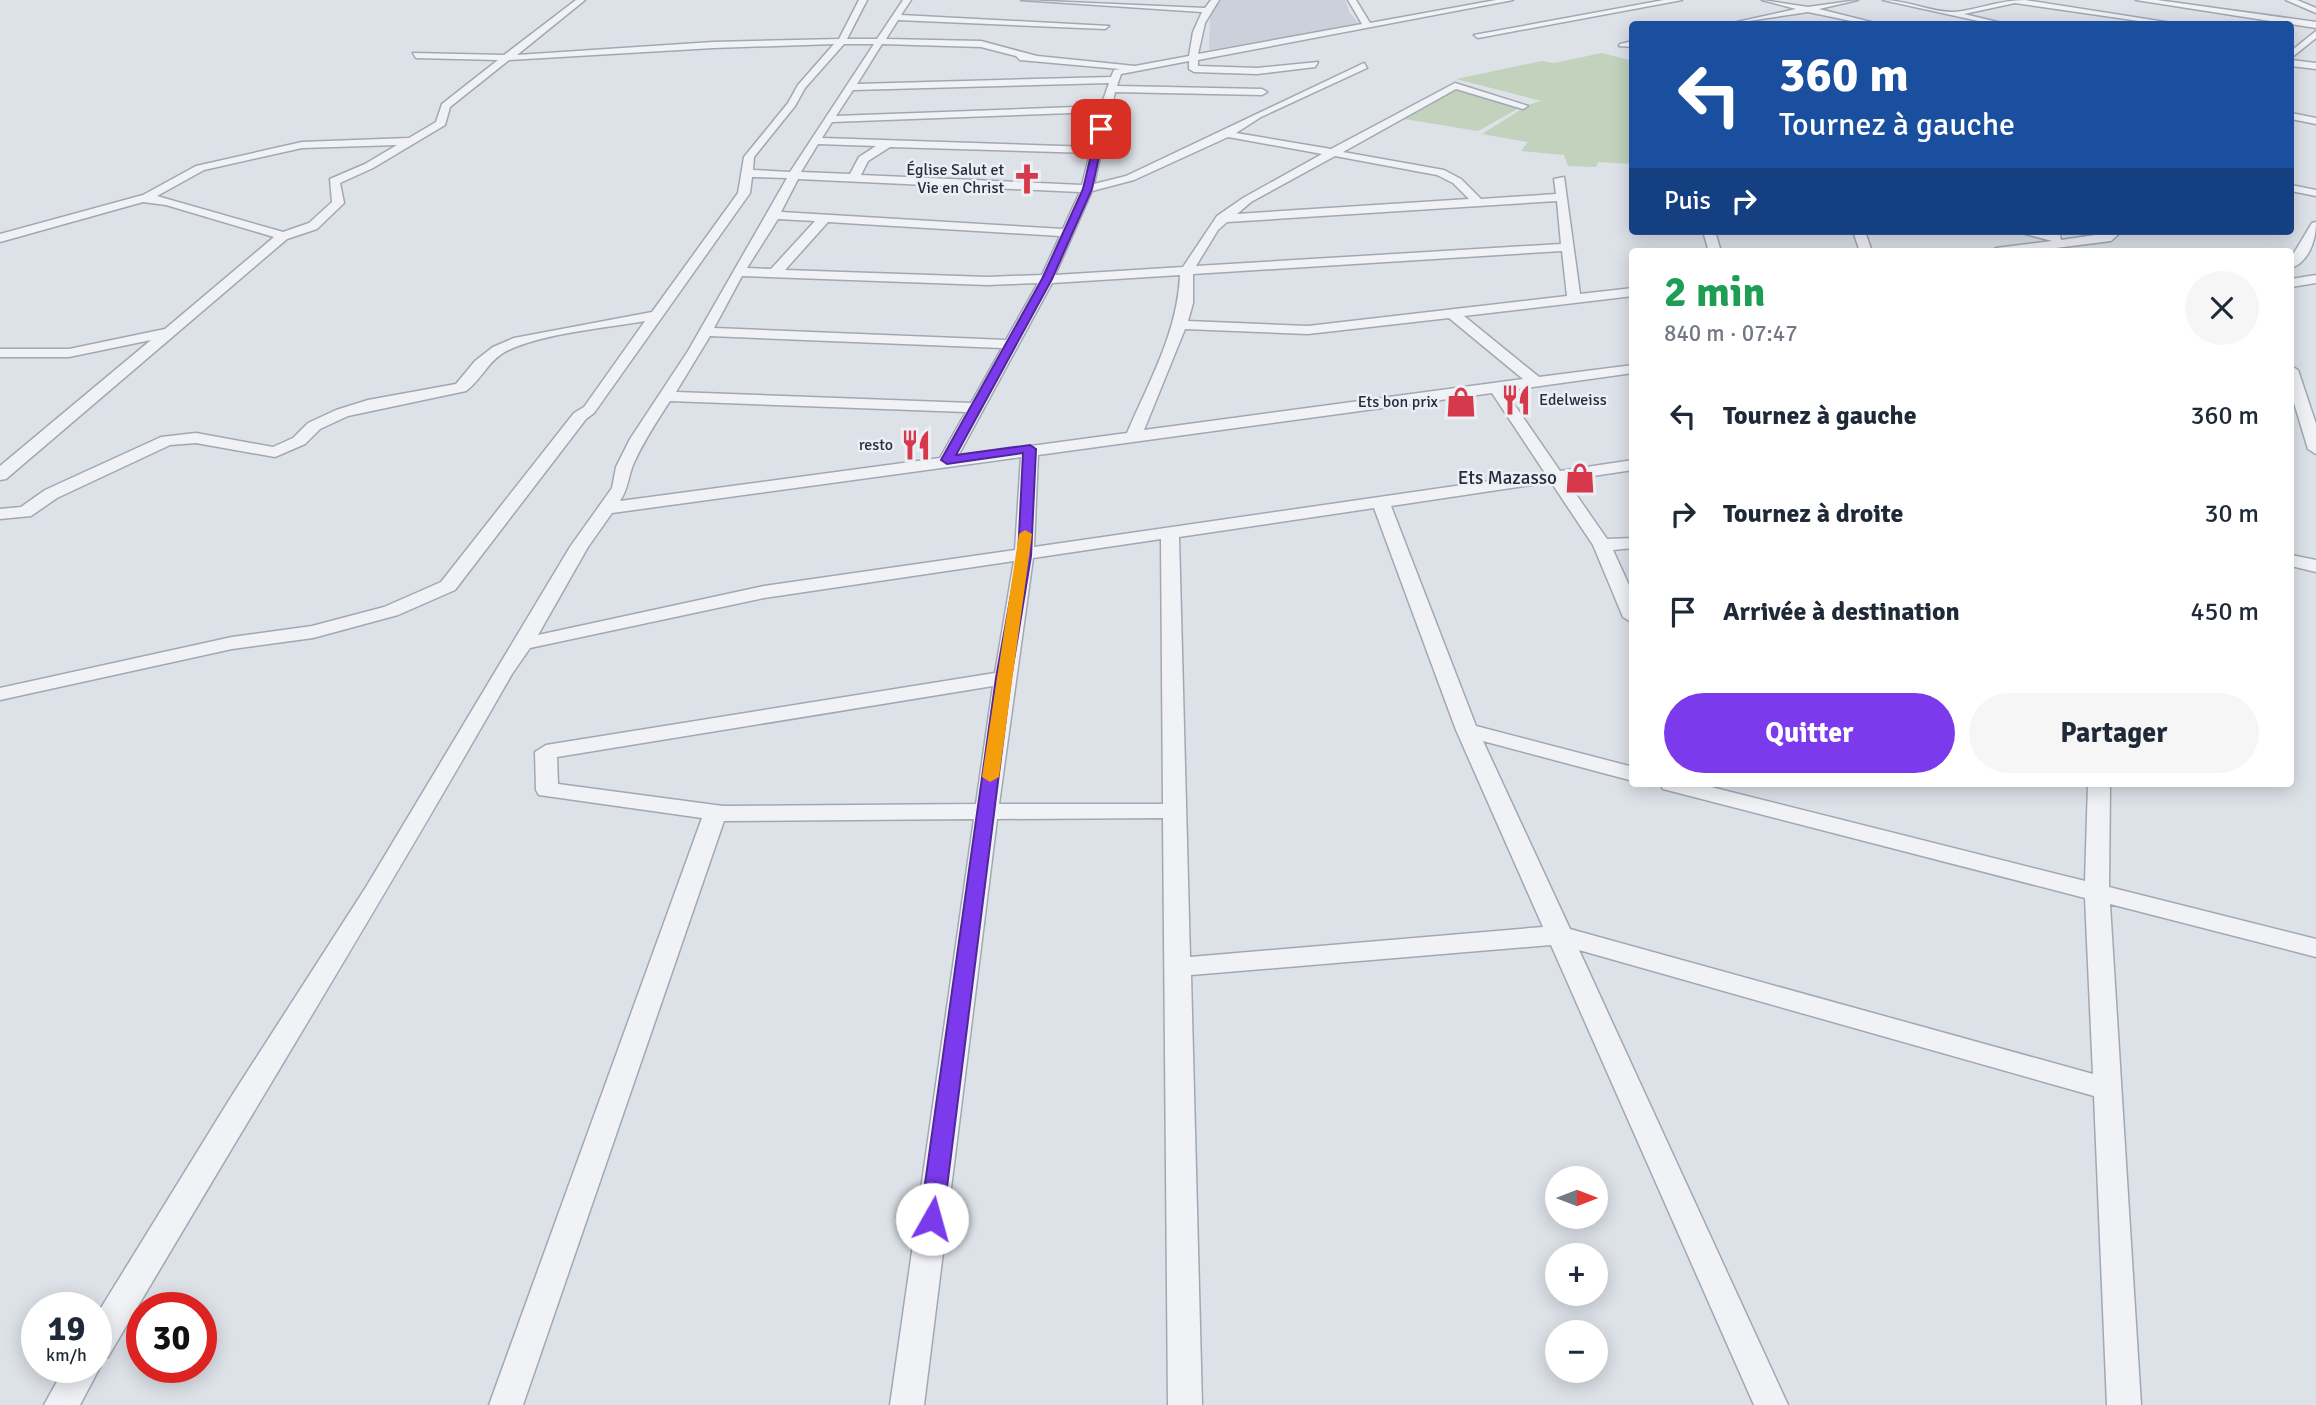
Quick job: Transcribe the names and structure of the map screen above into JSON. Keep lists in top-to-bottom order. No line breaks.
{"places":{"church":["Église Salut et Vie en Christ"],"restaurant":["Edelweiss","resto"],"shop":["Ets bon prix","Ets Mazasso"]},"north":"right","page":{"turn":["360 m","Tournez à gauche"],"then":"Puis","heading":["2 min","840 m · 07:47"],"list":[{"name":"Tournez à gauche","value":"360 m"},{"name":"Tournez à droite","value":"30 m"},{"name":"Arrivée à destination","value":"450 m"}],"buttons":["Quitter","Partager"],"map_buttons":["+","−"],"speed":"19 km/h","limit":"30"}}
